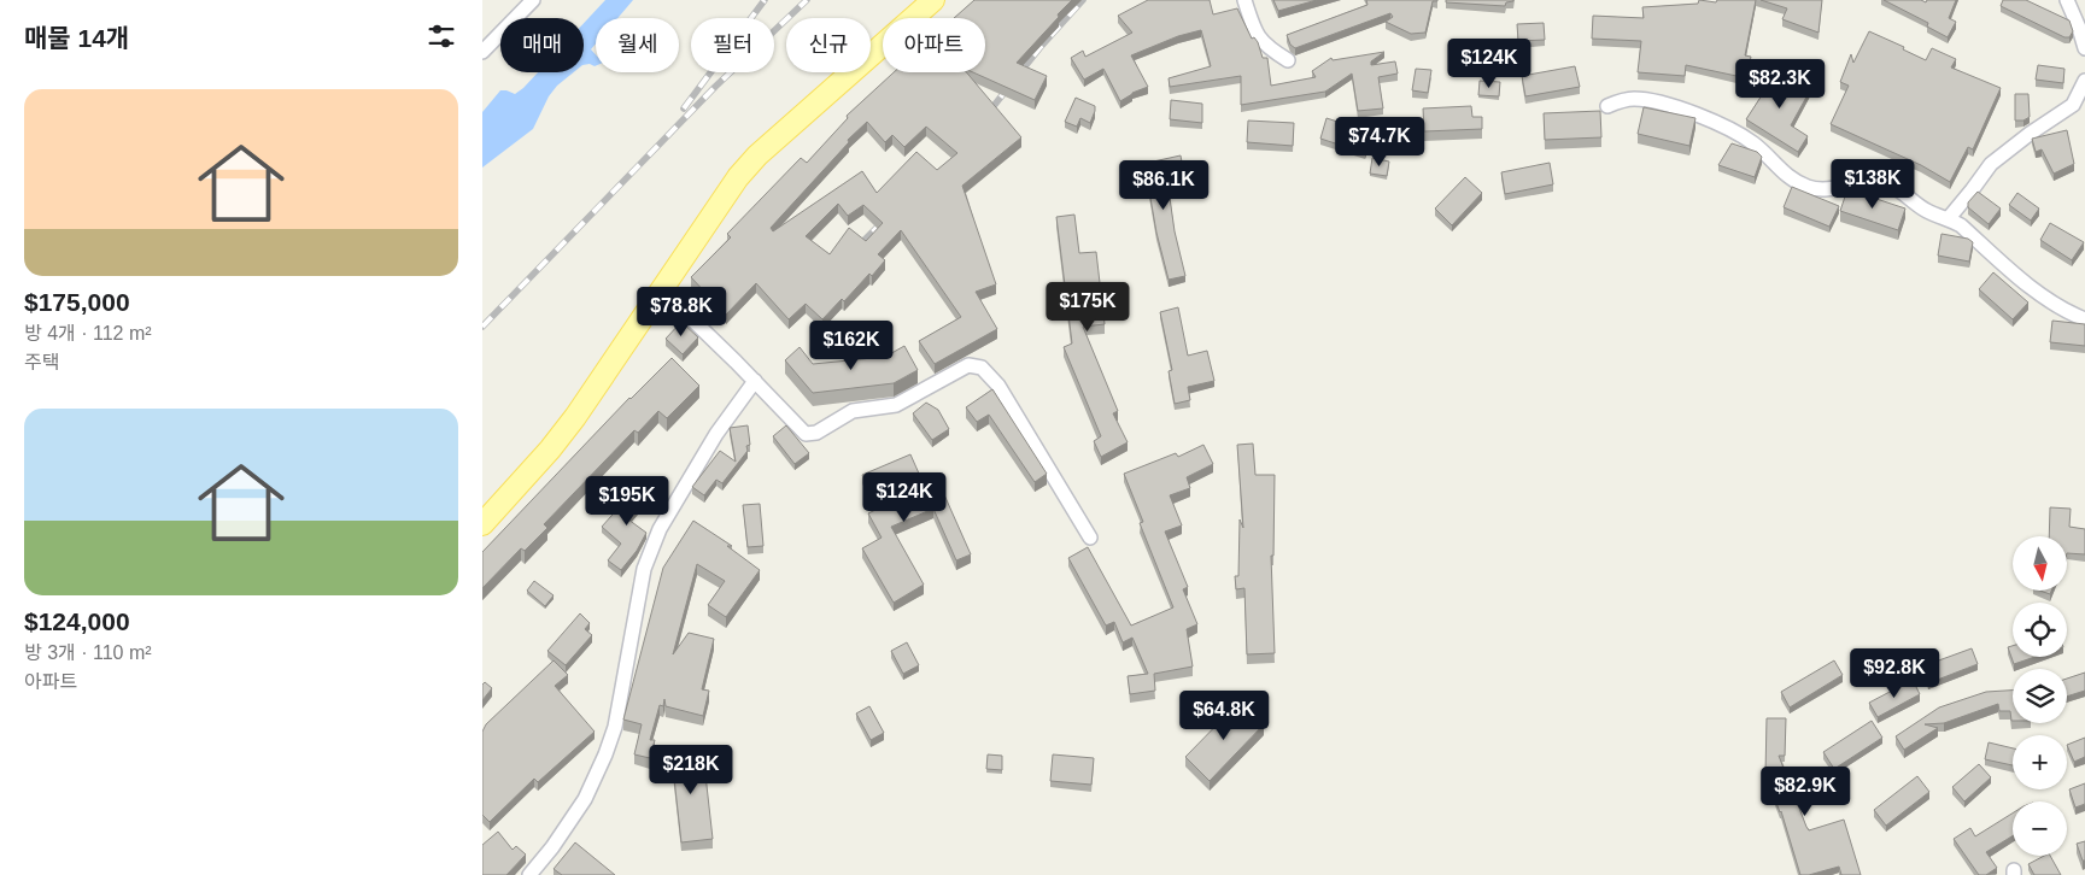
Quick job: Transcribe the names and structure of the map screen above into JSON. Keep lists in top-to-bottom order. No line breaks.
{"north":"bottom","page":{"heading":"매물 14개","chip":["매매","월세","필터","신규","아파트"],"price":["$124K","$82.3K","$74.7K","$138K","$86.1K","$175K","$78.8K","$162K","$124K","$195K","$92.8K","$64.8K","$218K","$82.9K"],"list":[{"name":"$175,000","note":"방 4개 · 112 m² · 주택"},{"name":"$124,000","note":"방 3개 · 110 m² · 아파트"}],"map_buttons":["+","−"]}}
